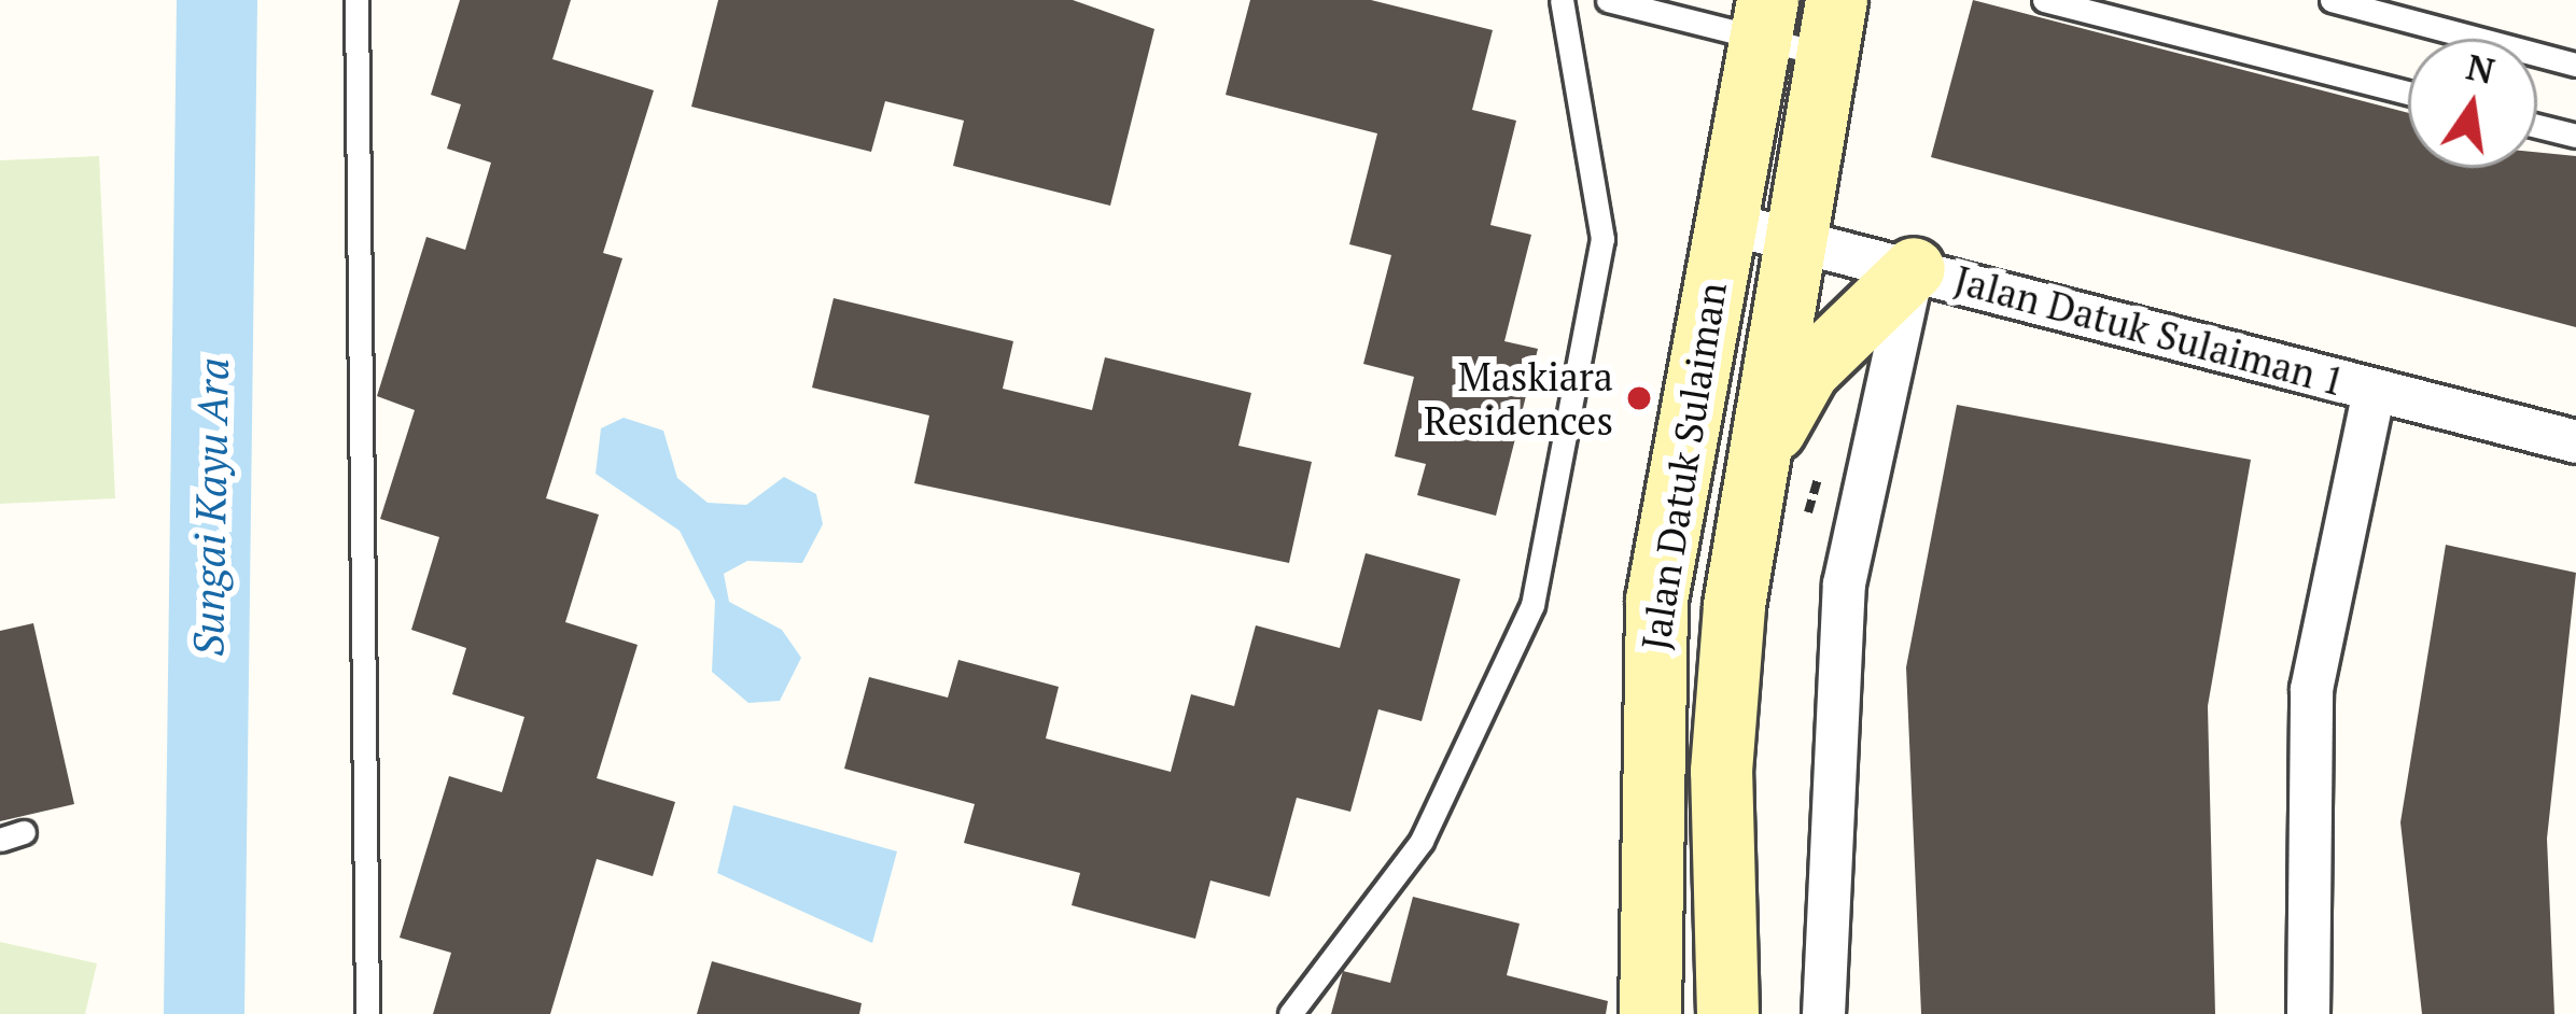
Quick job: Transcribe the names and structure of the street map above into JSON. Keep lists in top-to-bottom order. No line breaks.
{"streets":{"main road":["Jalan Datuk Sulaiman"],"street":["Jalan Datuk Sulaiman 1"]},"crossings":[["Jalan Datuk Sulaiman 1","Jalan Datuk Sulaiman"]],"water":["Sungai Kayu Ara"],"places":["Maskiara Residences"],"north":"top"}
